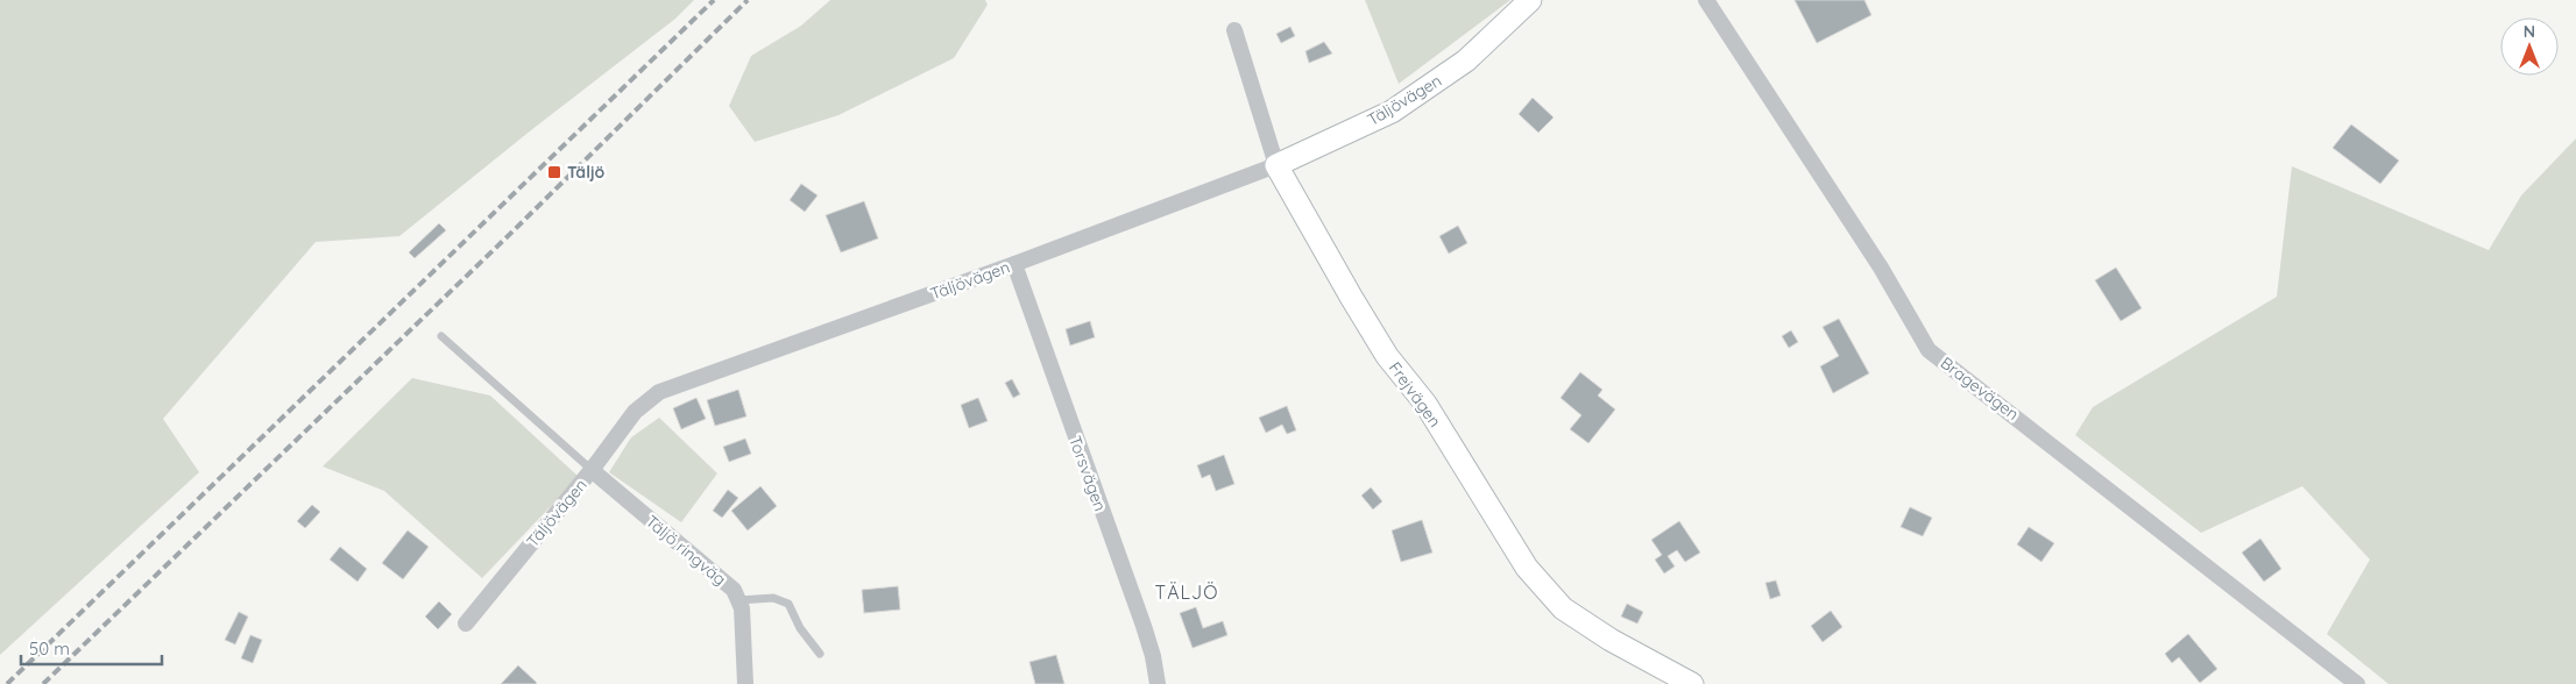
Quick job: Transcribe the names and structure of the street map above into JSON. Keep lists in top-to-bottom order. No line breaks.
{"streets":{"street":["Täljövägen","Bragevägen","Frejvägen","Torsvägen","Täljö ringväg"]},"crossings":[["Täljövägen","Frejvägen"],["Täljövägen","Torsvägen"],["Täljövägen","Täljö ringväg"]],"districts":["TÄLJÖ"],"places":{"transit":["Täljö"]},"scale_bar":"50 m","north":"top"}
